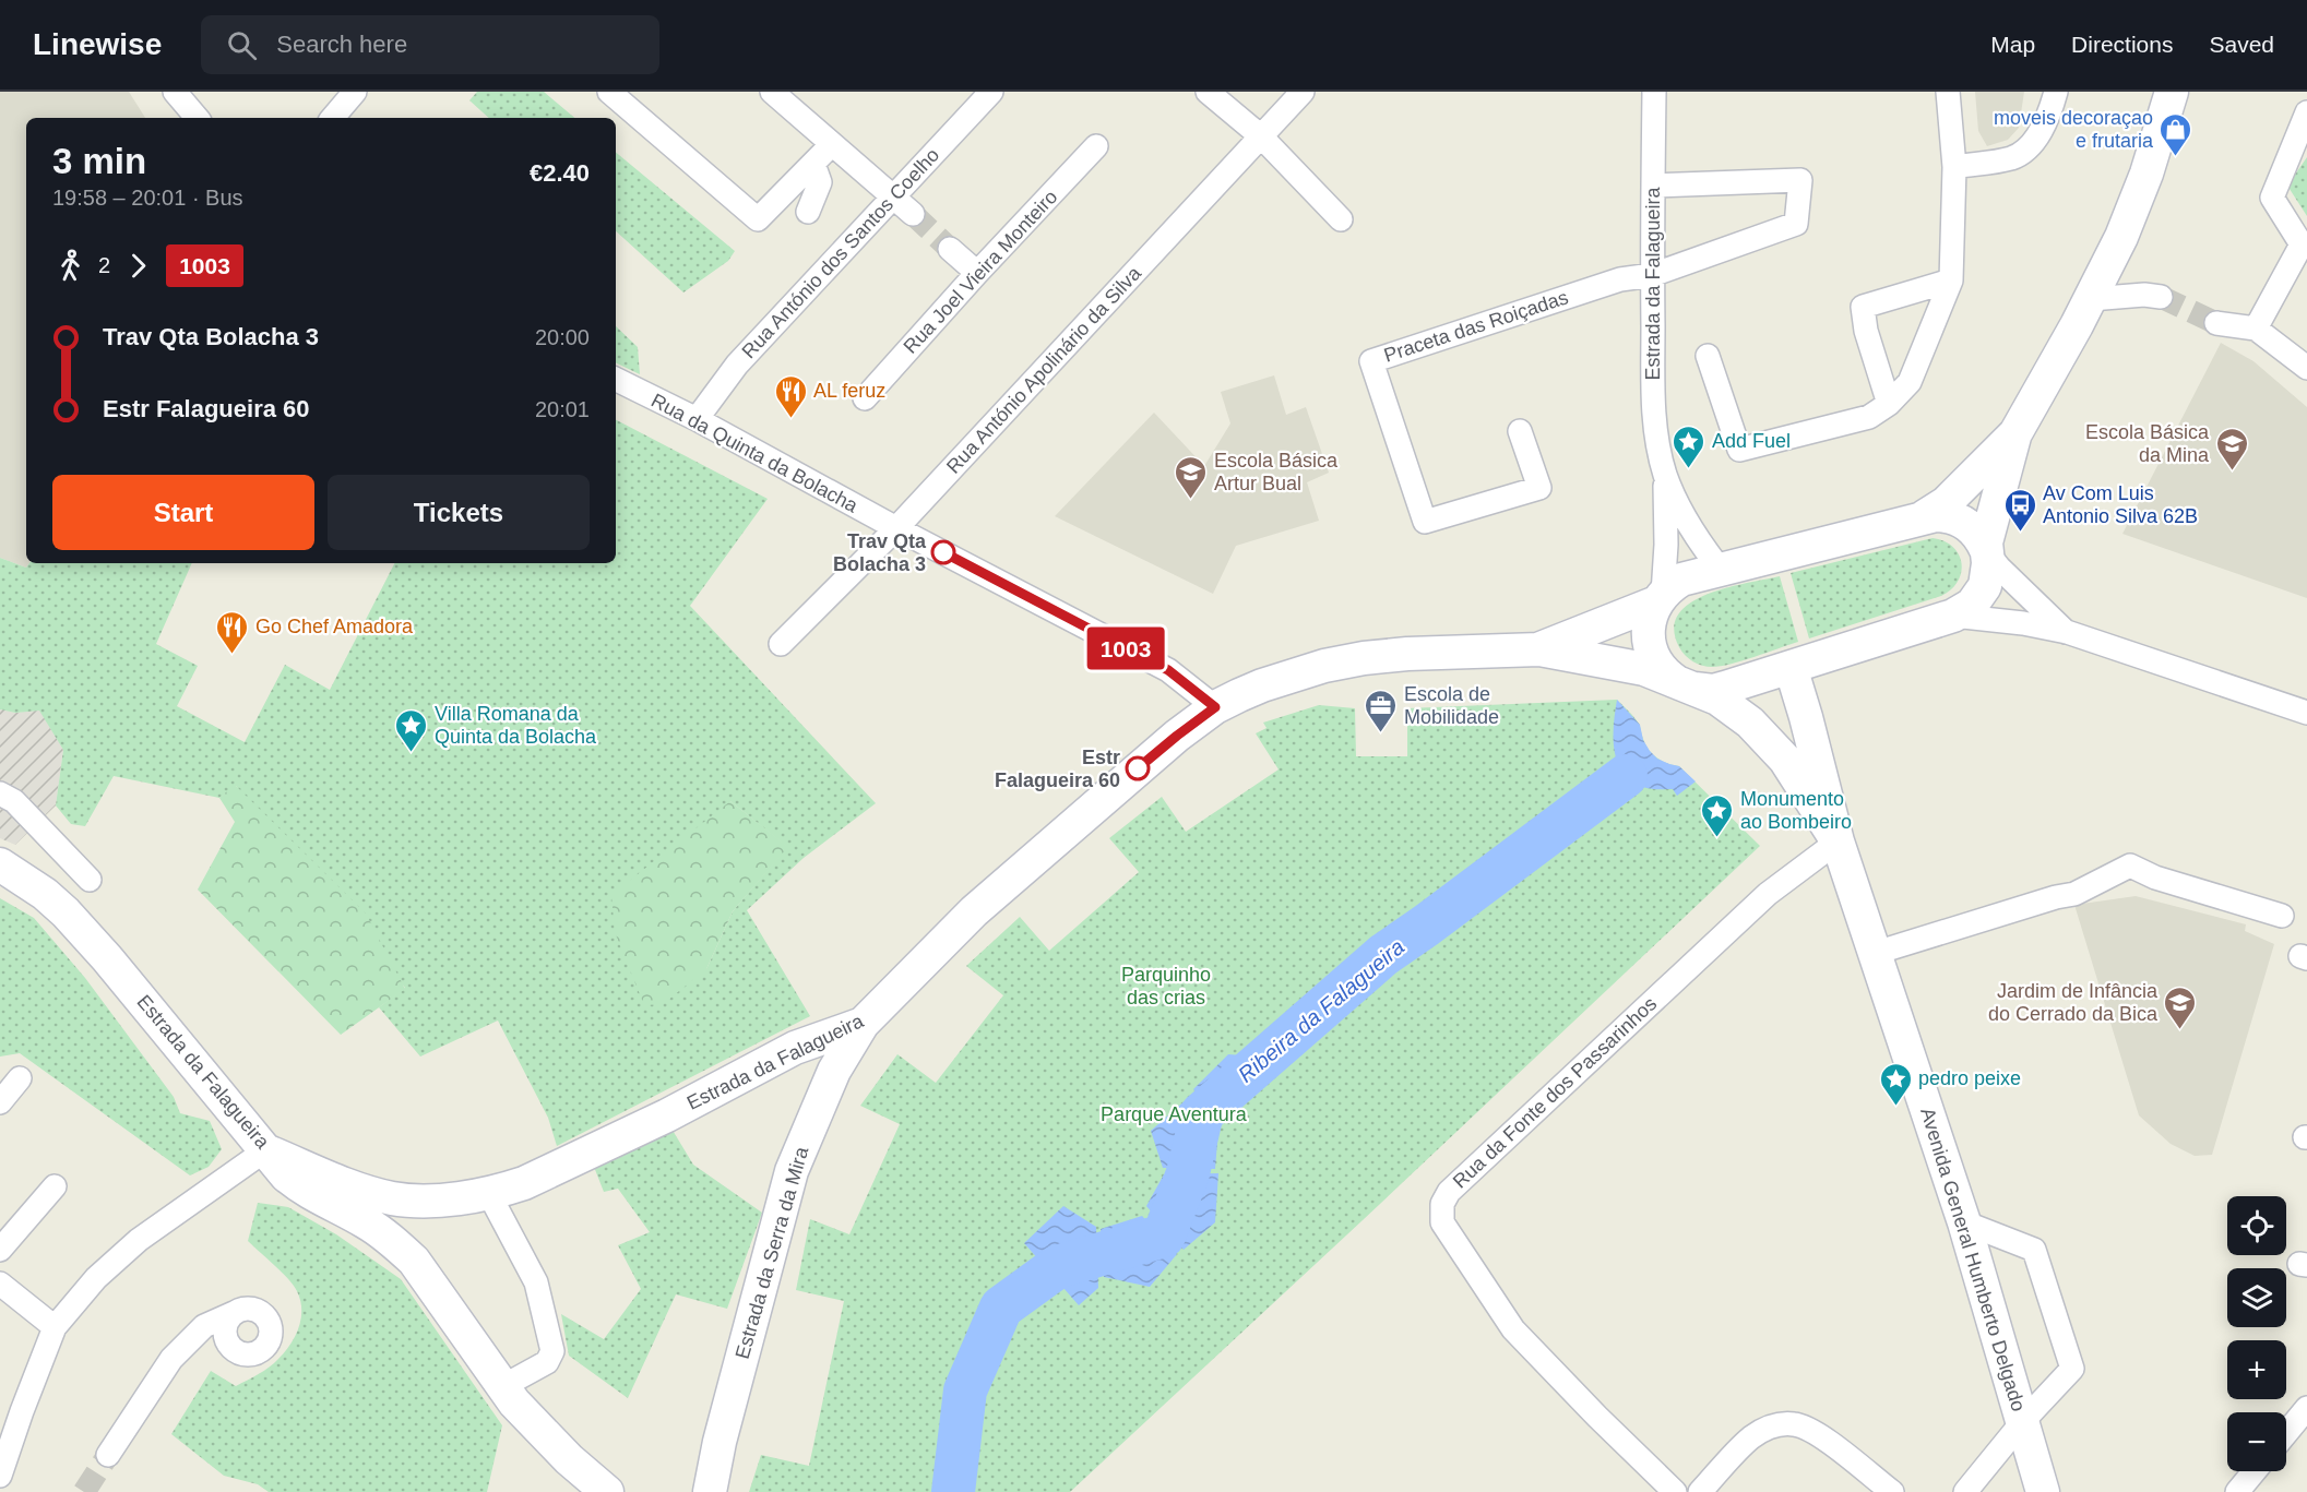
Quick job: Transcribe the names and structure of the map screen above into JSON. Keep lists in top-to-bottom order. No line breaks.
{"streets":{"street":["Rua António dos Santos Coelho","Rua Joel Vieira Monteiro","Estrada da Falagueira","Praceta das Roiçadas","Rua António Apolinário da Silva","Rua da Quinta da Bolacha","Rua da Fonte dos Passarinhos","Estrada da Serra da Mira","Avenida General Humberto Delgado"]},"crossings":[["Rua António dos Santos Coelho","Rua da Quinta da Bolacha"],["Estrada da Falagueira","Praceta das Roiçadas"],["Estrada da Falagueira","Rua da Quinta da Bolacha"],["Estrada da Falagueira","Estrada da Serra da Mira"],["Estrada da Falagueira","Avenida General Humberto Delgado"],["Rua António Apolinário da Silva","Rua da Quinta da Bolacha"],["Rua da Fonte dos Passarinhos","Avenida General Humberto Delgado"]],"water":["Ribeira da Falagueira"],"parks":["Parquinho das crias","Parque Aventura"],"places":{"shop":["moveis decoraçao e frutaria"],"restaurant":["AL feruz","Go Chef Amadora"],"place":["Add Fuel","Villa Romana da Quinta da Bolacha","Monumento ao Bombeiro","pedro peixe"],"school or university":["Escola Básica da Mina","Escola Básica Artur Bual","Jardim de Infância do Cerrado da Bica"],"bus stop":["Av Com Luis Antonio Silva 62B"],"other":["Trav Qta Bolacha 3","Estr Falagueira 60"],"office":["Escola de Mobilidade"]},"lines":["bus line 1003"],"page":{"header":"Linewise","search":"Search here","nav":["Map","Directions","Saved"],"on_map":"1003","heading":["3 min","19:58 – 20:01 · Bus","€2.40"],"legs":["2","1003"],"list":[{"name":"Trav Qta Bolacha 3","value":"20:00"},{"name":"Estr Falagueira 60","value":"20:01"}],"buttons":["Start","Tickets"],"map_buttons":["+","−"]}}
